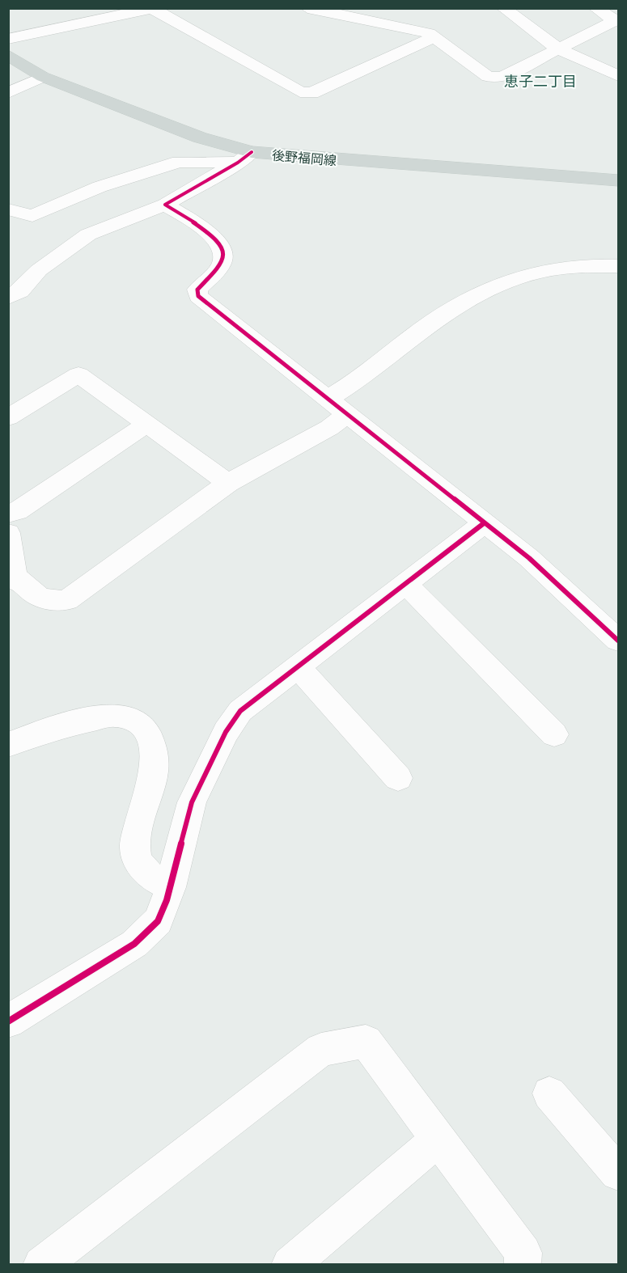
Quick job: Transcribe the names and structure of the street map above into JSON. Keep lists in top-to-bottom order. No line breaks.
{"streets":{"main road":["後野福岡線"]},"districts":["恵子二丁目"]}
